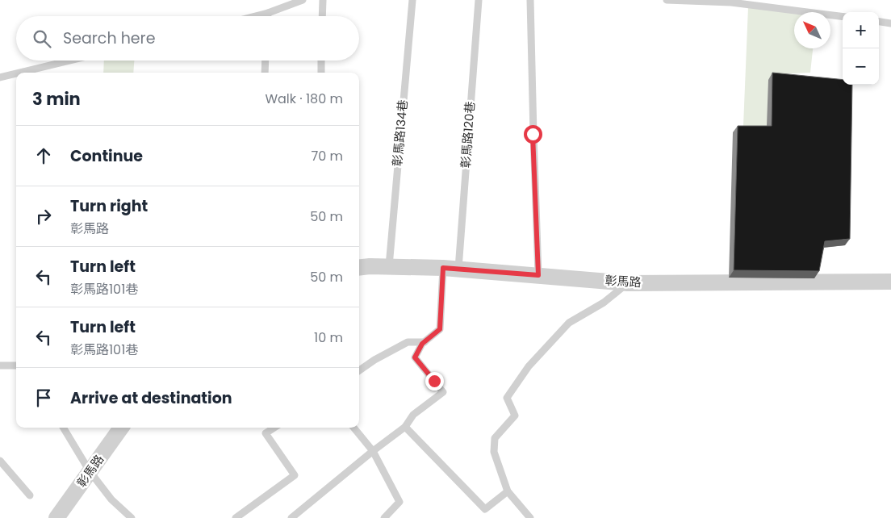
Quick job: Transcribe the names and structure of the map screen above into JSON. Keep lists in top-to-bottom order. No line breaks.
{"streets":{"street":["彰馬路"],"lane":["彰馬路134巷","彰馬路120巷"]},"crossings":[["彰馬路134巷","彰馬路"],["彰馬路120巷","彰馬路"]],"north":"top left","page":{"map_buttons":["+","−"],"search":"Search here","heading":["3 min","Walk · 180 m"],"list":[["Continue","70 m"],["Turn right","彰馬路","50 m"],["Turn left","彰馬路101巷","50 m"],["Turn left","彰馬路101巷","10 m"],"Arrive at destination"]}}
